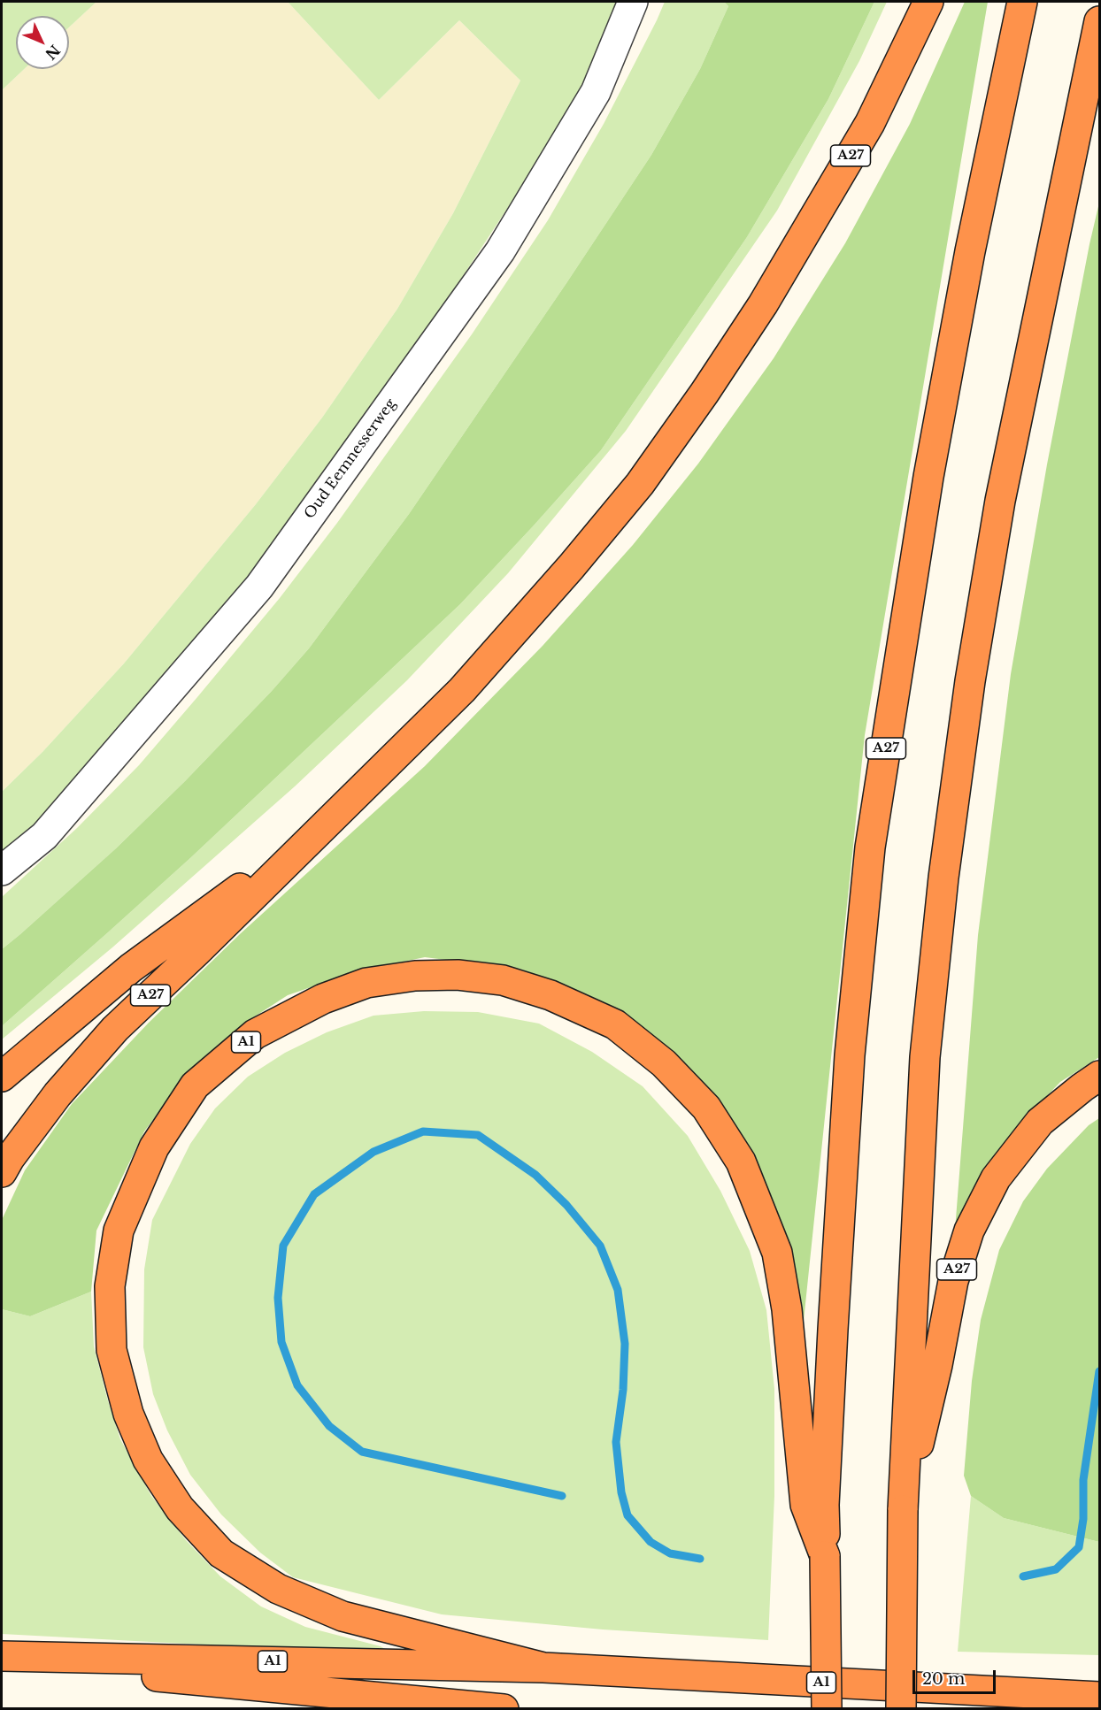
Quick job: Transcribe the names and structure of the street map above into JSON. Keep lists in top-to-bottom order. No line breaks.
{"streets":{"highway":["A27","A1"],"street":["Oud Eemnesserweg"]},"crossings":[["A27","A1"]],"scale_bar":"20 m","north":"bottom right"}
